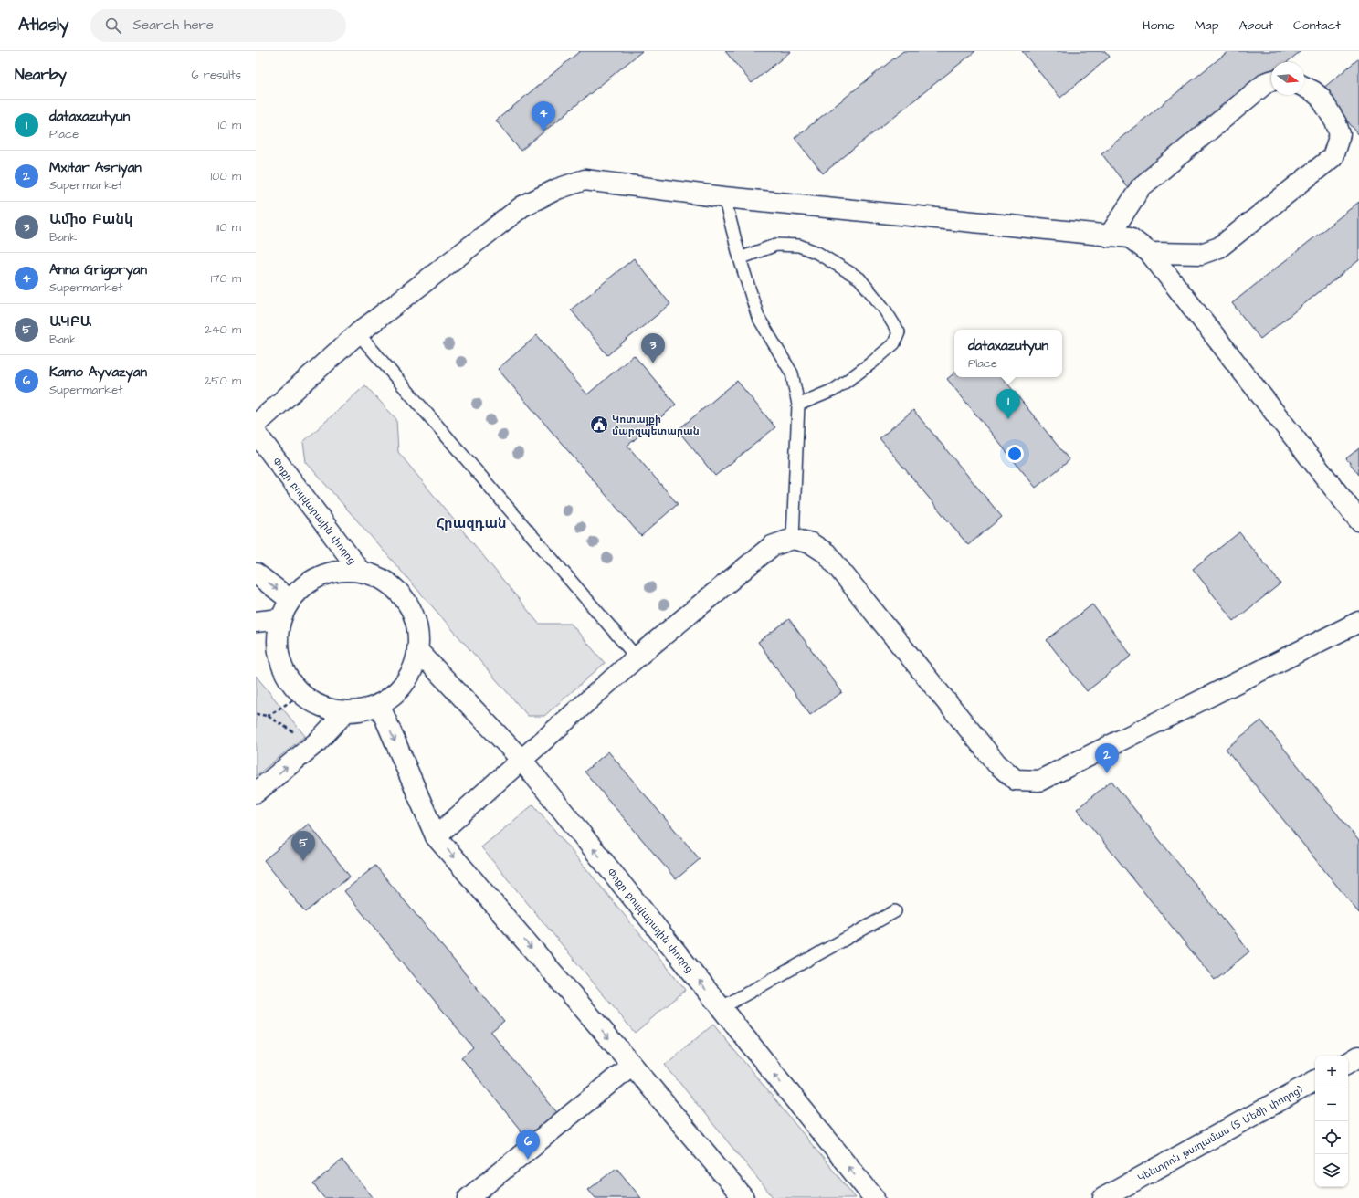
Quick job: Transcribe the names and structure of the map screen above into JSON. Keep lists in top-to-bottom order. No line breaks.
{"streets":{"street":["Փոքր բուլվարային փողոց","Կենտրոն թաղամաս (Տ Մեծի փողոց)"]},"districts":["Հրազդան"],"places":{"public building":["Կոտայքի մարզպետարան"]},"north":"right","page":{"header":"Atlasly","search":"Search here","nav":["Home","Map","About","Contact"],"heading":["Nearby","6 results"],"list":[{"mark":"1","name":"dataxazutyun","note":"Place","value":"10 m"},{"mark":"2","name":"Mxitar Asriyan","note":"Supermarket","value":"100 m"},{"mark":"3","name":"Ամիօ Բանկ","note":"Bank","value":"110 m"},{"mark":"4","name":"Anna Grigoryan","note":"Supermarket","value":"170 m"},{"mark":"5","name":"ԱԿԲԱ","note":"Bank","value":"240 m"},{"mark":"6","name":"Kamo Ayvazyan","note":"Supermarket","value":"250 m"}],"pins":["4","3","1","2","5","6"],"popup":["dataxazutyun","Place"],"map_buttons":["+","−"]}}
